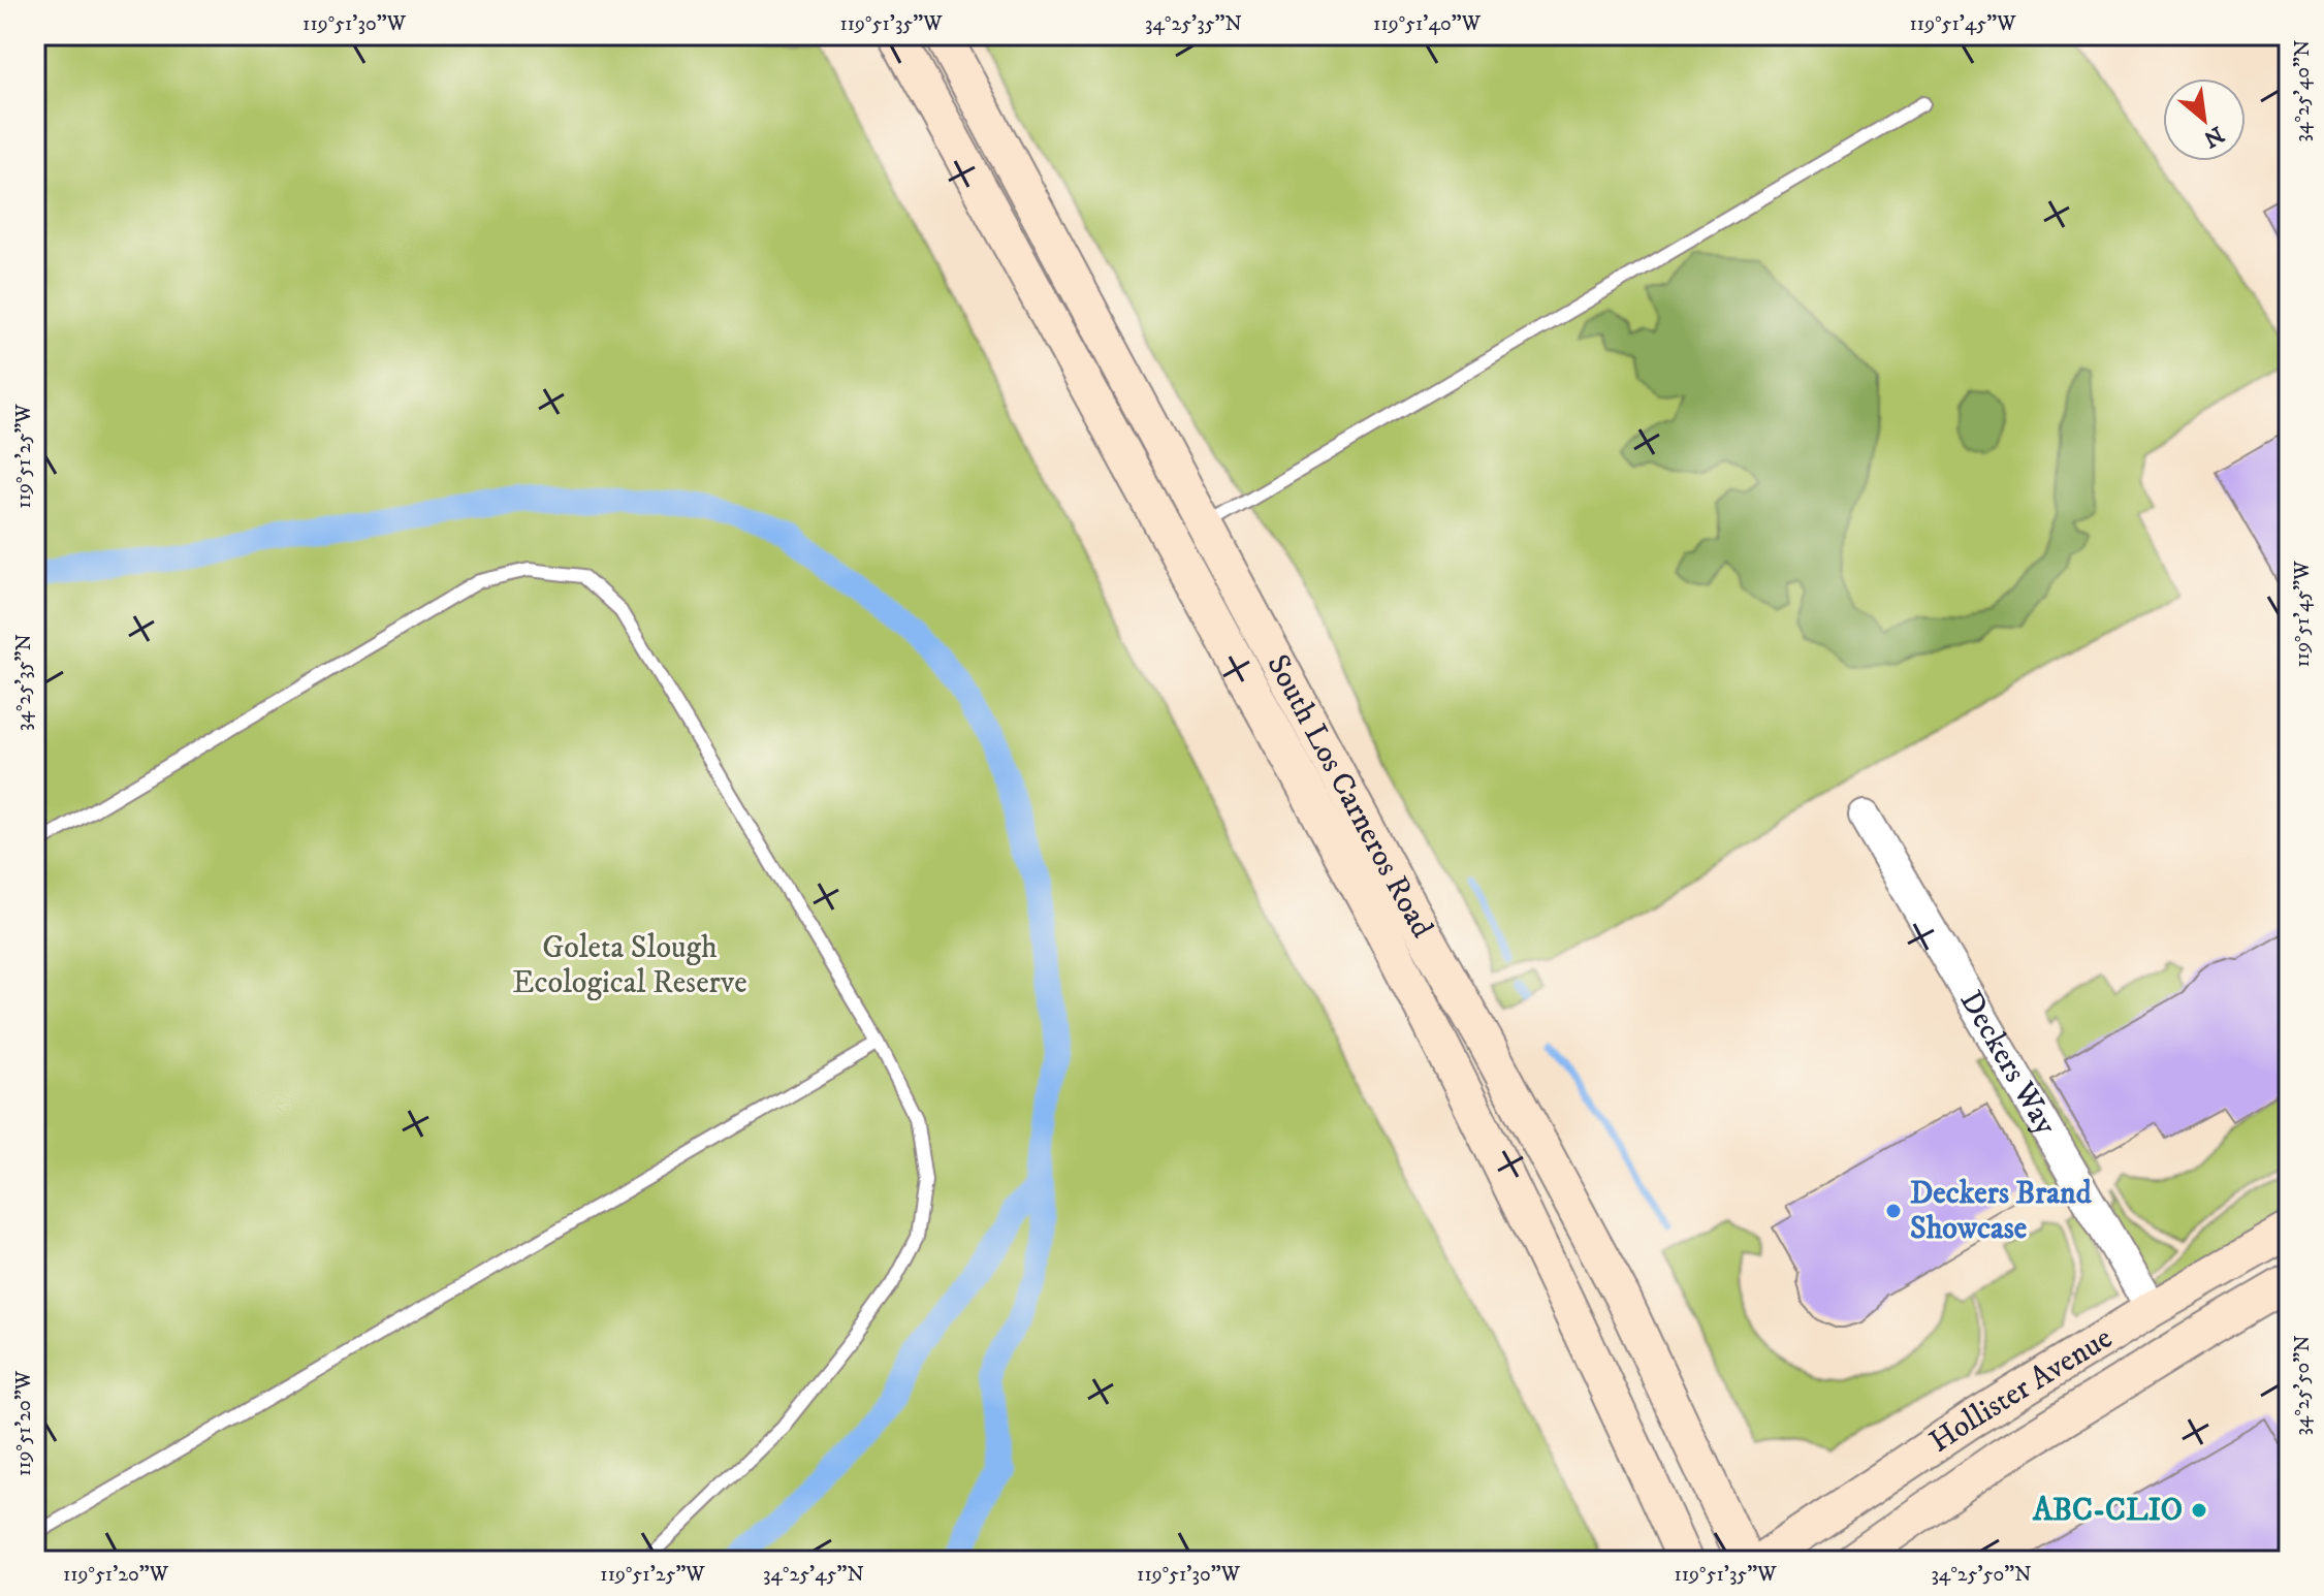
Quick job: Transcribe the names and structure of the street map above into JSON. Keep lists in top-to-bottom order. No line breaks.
{"streets":{"main road":["South Los Carneros Road","Hollister Avenue"],"street":["Deckers Way"]},"crossings":[["Deckers Way","Hollister Avenue"]],"parks":["Goleta Slough Ecological Reserve"],"places":["Deckers Brand Showcase","ABC-CLIO"],"north":"bottom right","coordinates":["119°51'30\"W","119°51'35\"W","34°25'35\"N","119°51'40\"W","119°51'45\"W","34°25'40\"N","119°51'25\"W","34°25'50\"N","119°51'20\"W","34°25'45\"N"]}
